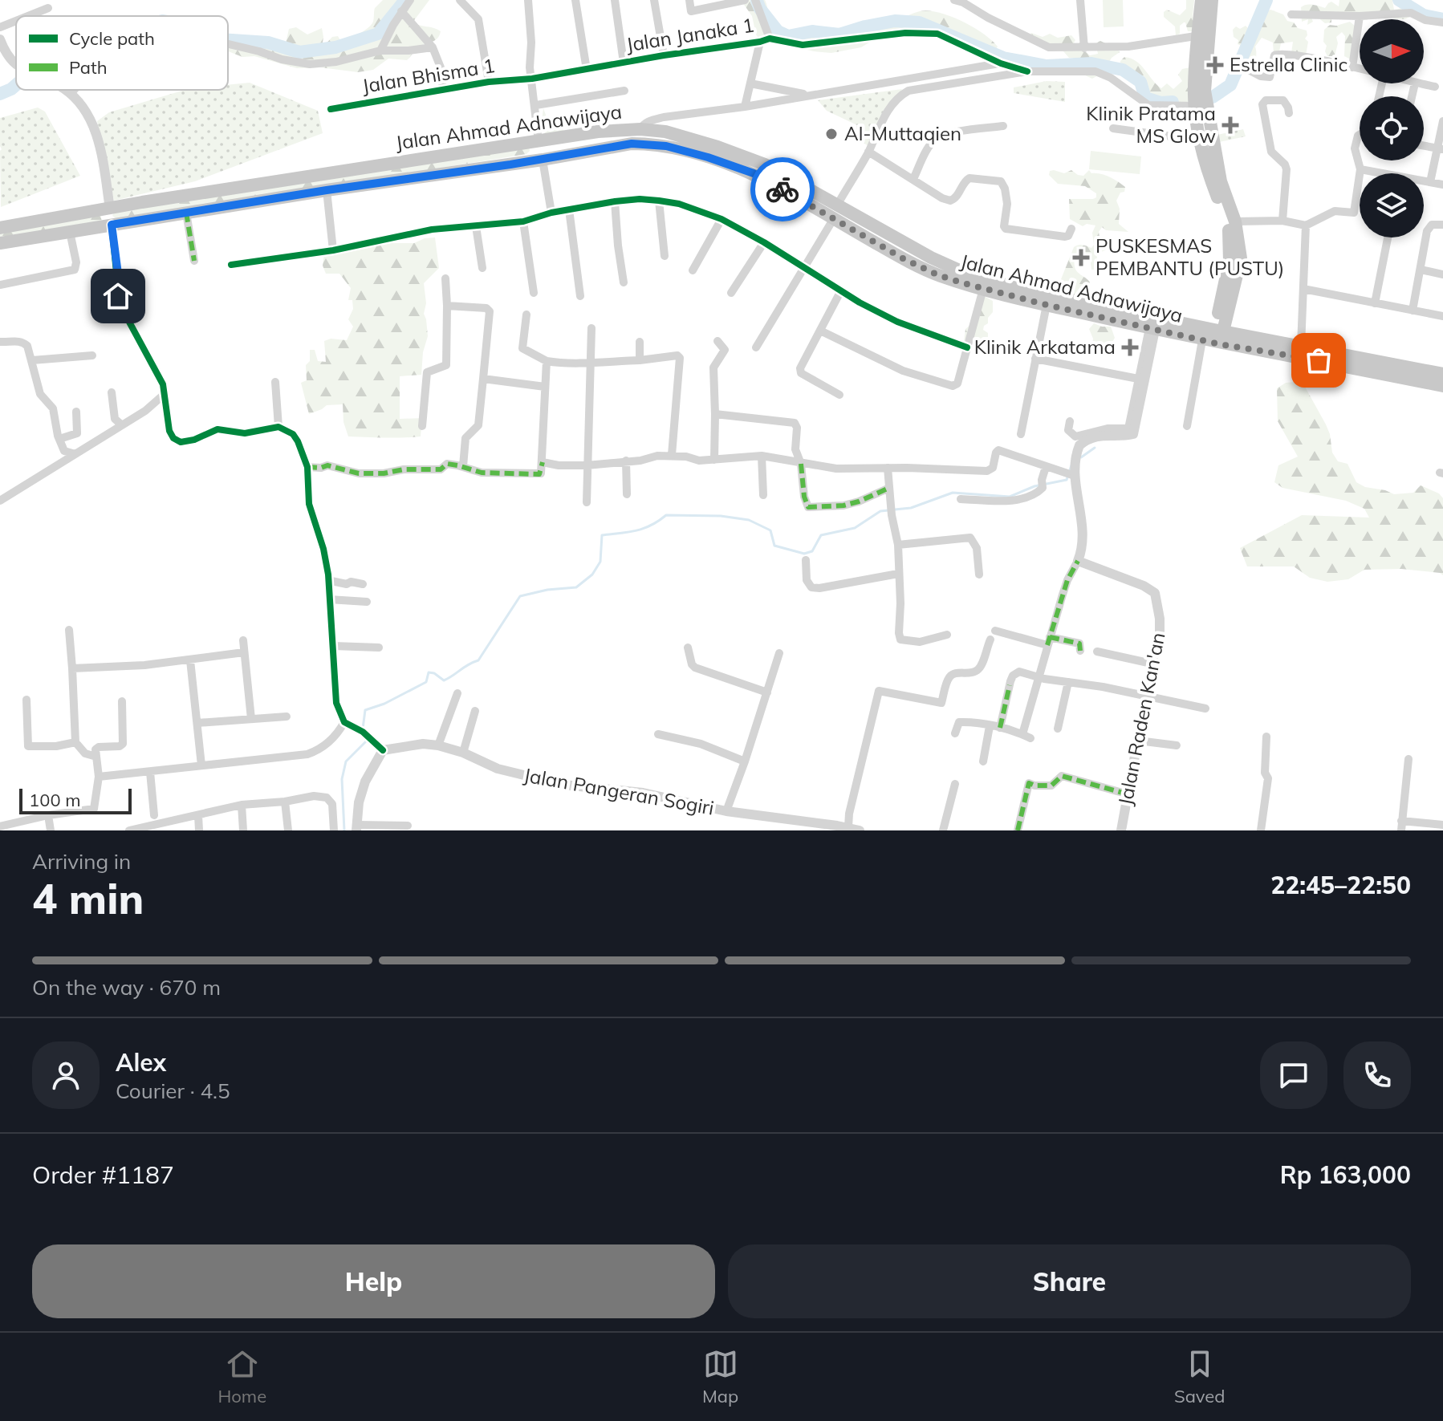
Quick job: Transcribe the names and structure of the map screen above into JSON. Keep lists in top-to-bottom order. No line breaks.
{"streets":{"main road":["Jalan Ahmad Adnawijaya"],"street":["Jalan Janaka 1","Jalan Bhisma 1","Jalan Raden Kan'an","Jalan Pangeran Sogiri"]},"crossings":[["Jalan Janaka 1","Jalan Bhisma 1"]],"places":{"health":["Estrella Clinic","Klinik Pratama MS Glow","PUSKESMAS PEMBANTU (PUSTU)","Klinik Arkatama"],"other":["Al-Muttaqien"]},"legend":["Cycle path","Path"],"scale_bar":"100 m","north":"right","page":{"scale":"100 m","heading":["4 min","Arriving in","22:45–22:50"],"panel":["Alex","Courier · 4.5","Order #1187","Rp 163,000"],"bar":"On the way · 670 m","buttons":["Help","Share"],"tabs":["Home","Map","Saved"]}}
